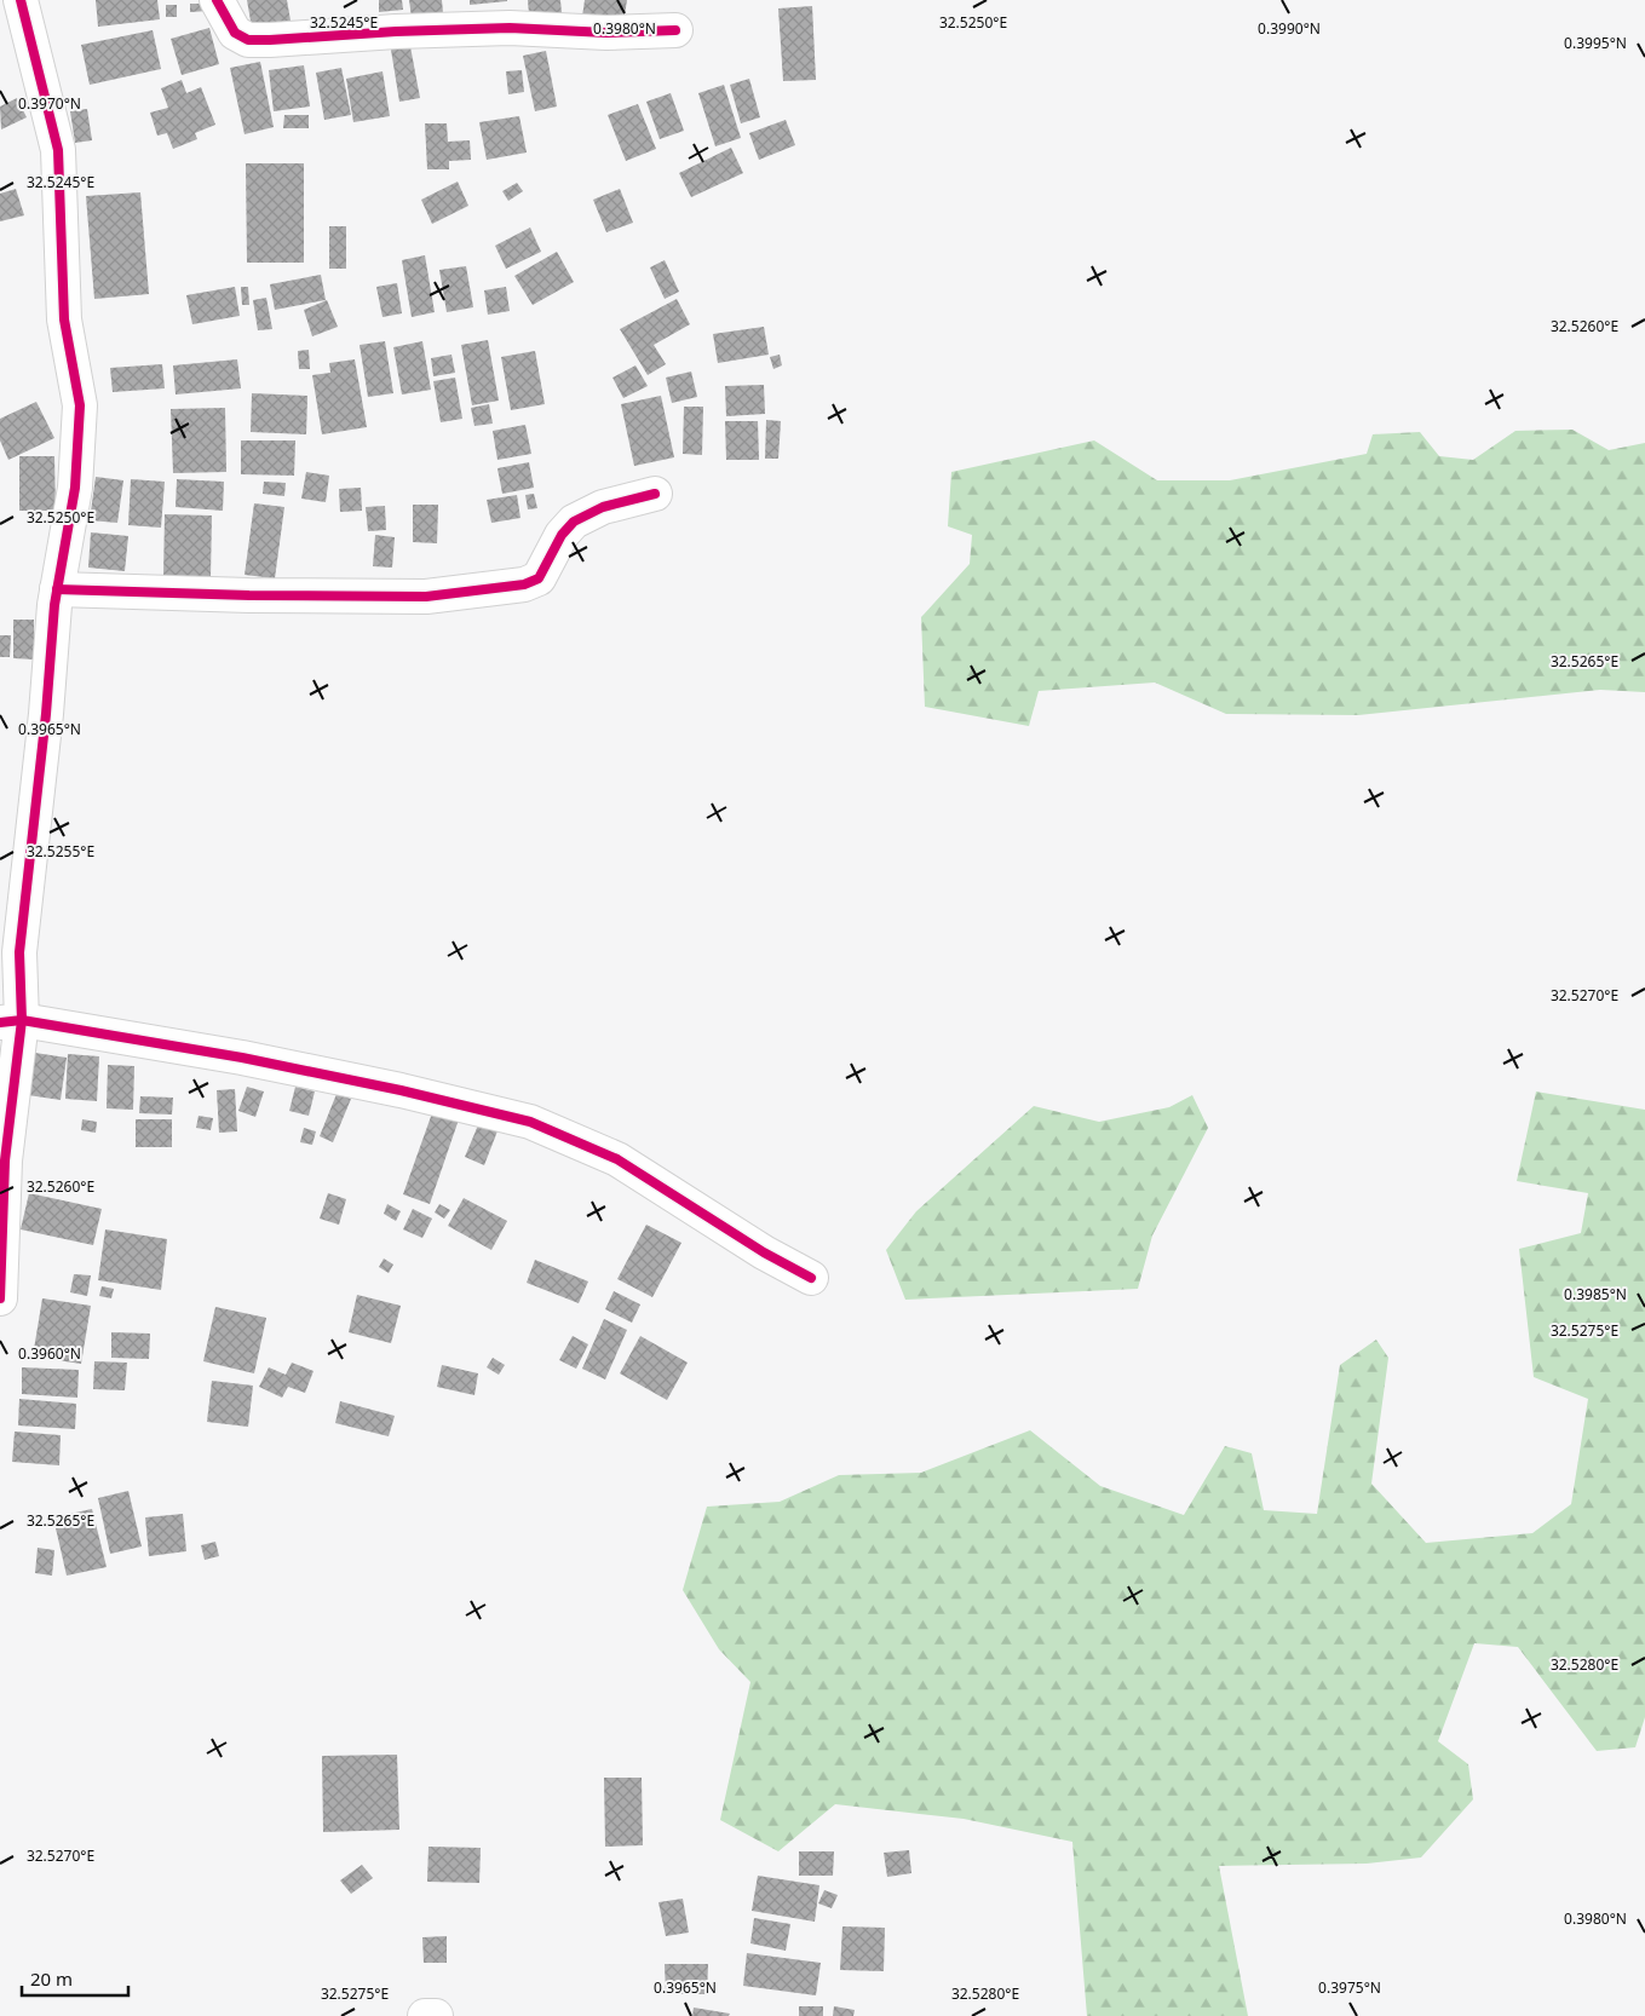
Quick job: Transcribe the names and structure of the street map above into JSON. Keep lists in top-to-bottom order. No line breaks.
{"scale_bar":"20 m","coordinates":["32.5245°E","32.5250°E","0.3980°N","0.3990°N","0.3995°N","0.3970°N","32.5260°E","32.5265°E","0.3965°N","32.5255°E","32.5270°E","0.3985°N","32.5275°E","0.3960°N","32.5280°E","0.3975°N"]}
